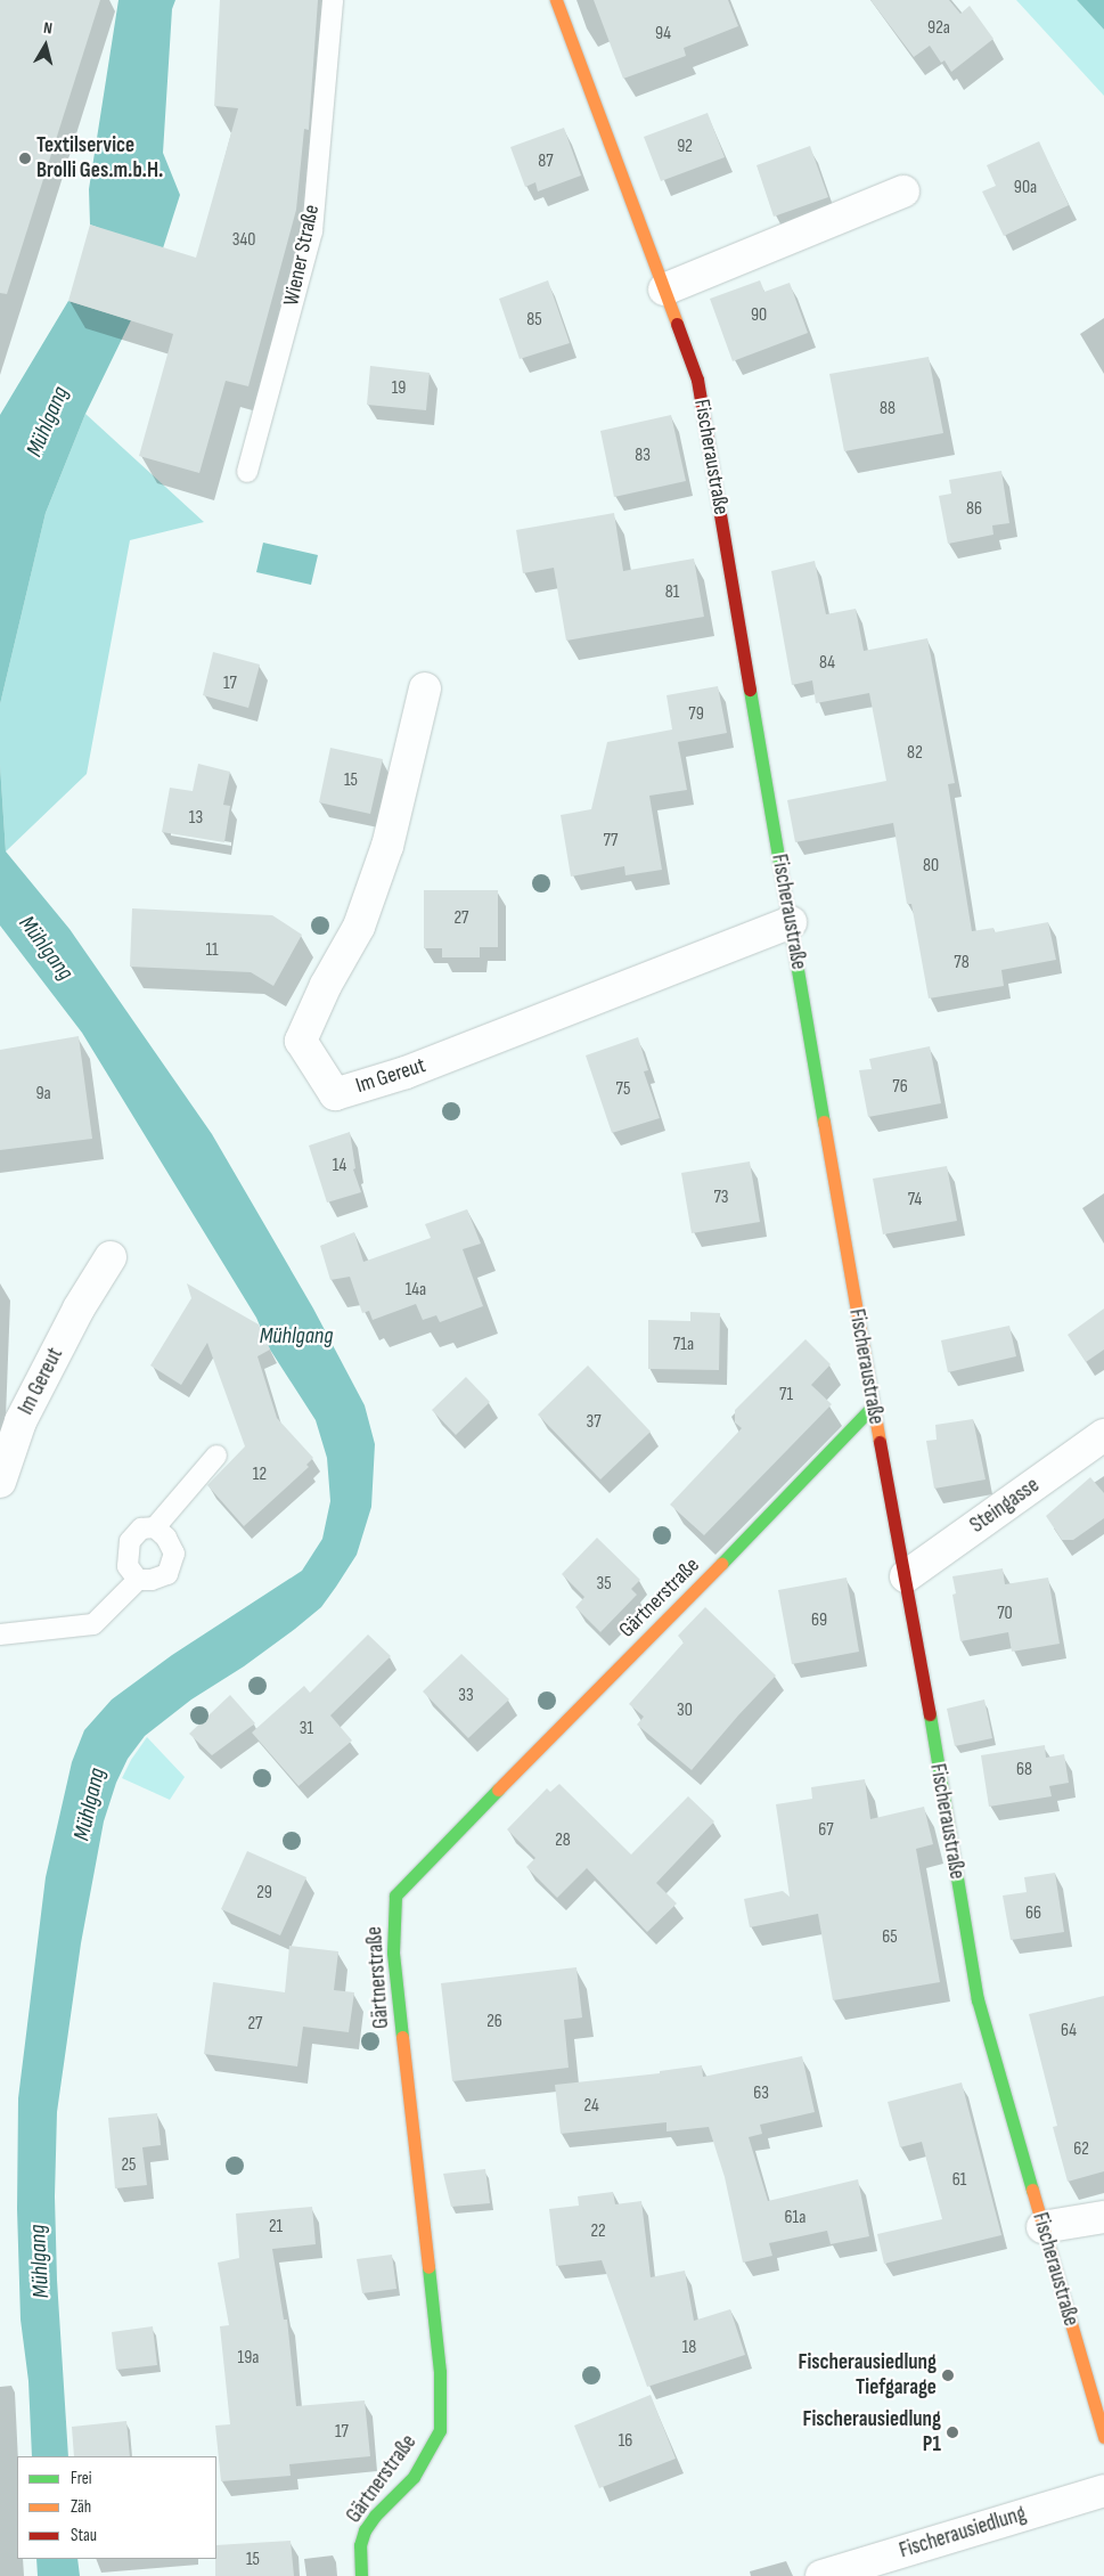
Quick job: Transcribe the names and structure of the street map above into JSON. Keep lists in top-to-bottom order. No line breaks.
{"streets":{"street":["Fischeraustraße","Im Gereut","Steingasse","Gärtnerstraße","Fischerausiedlung"],"lane":["Wiener Straße"]},"crossings":[["Fischeraustraße","Im Gereut"],["Fischeraustraße","Steingasse"],["Fischeraustraße","Gärtnerstraße"]],"water":["Mühlgang"],"places":["Textilservice Brolli Ges.m.b.H.","Fischerausiedlung Tiefgarage","Fischerausiedlung P1"],"house_numbers":["92a","94","92","87","90a","340","90","85","19","88","83","86","81","84","17","79","82","15","13","77","80","27","11","78","76","75","9a","14","73","74","14a","71a","71","37","12","35","70","69","33","30","31","68","67","28","29","66","65","26","27","64","63","24","62","25","61","61a","21","22","18","19a","17","16","15"],"legend":["Frei","Zäh","Stau"],"north":"top"}
